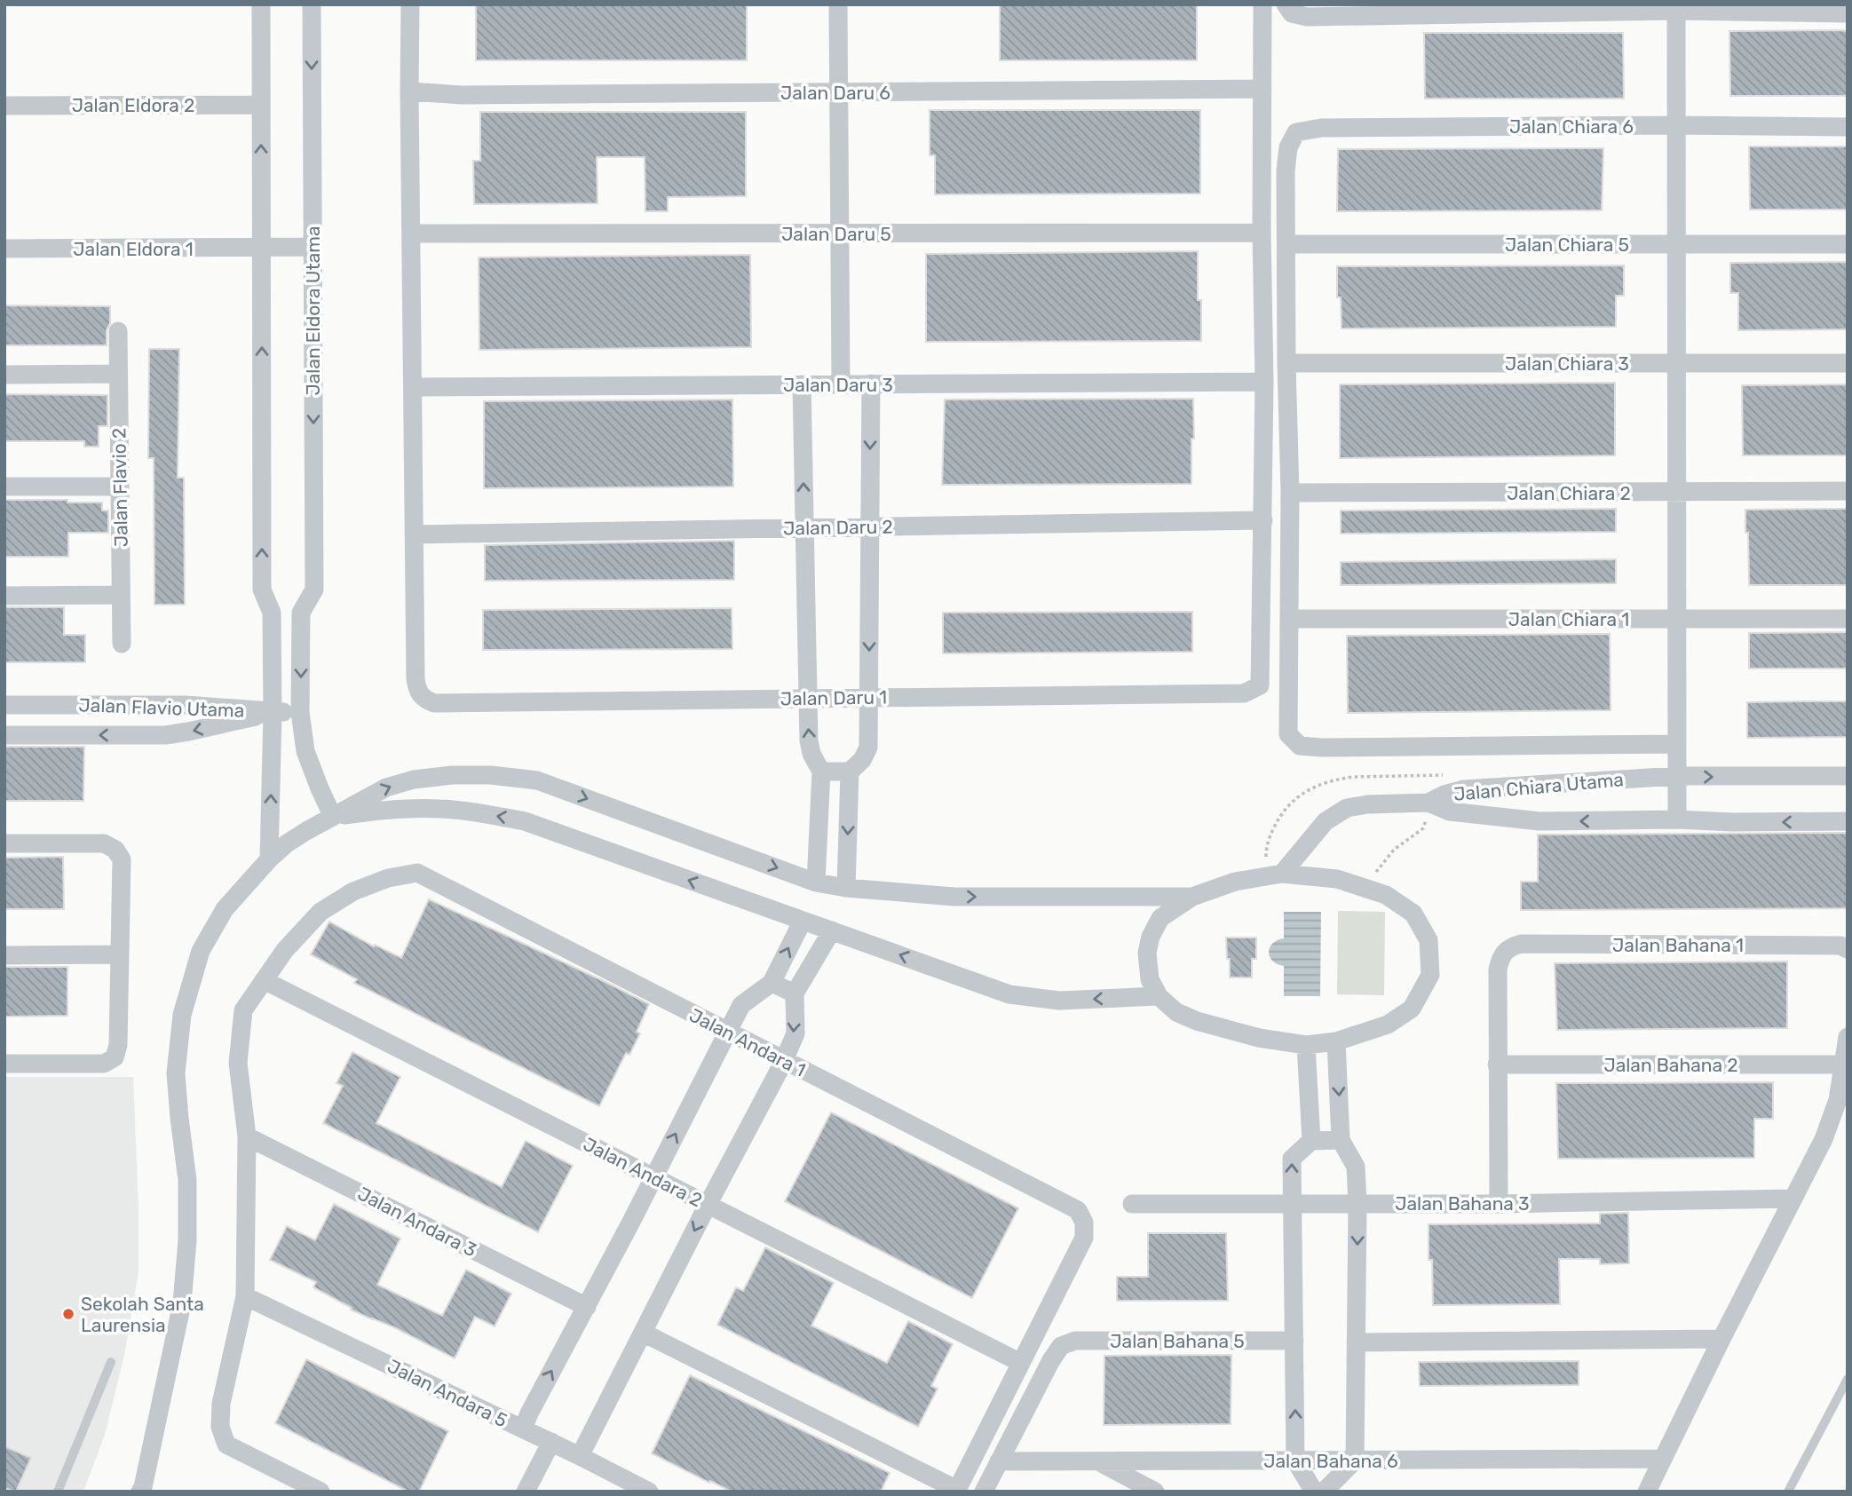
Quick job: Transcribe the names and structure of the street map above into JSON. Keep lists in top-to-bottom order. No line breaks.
{"streets":{"street":["Jalan Daru 6","Jalan Eldora 2","Jalan Chiara 6","Jalan Daru 5","Jalan Chiara 5","Jalan Eldora 1","Jalan Eldora Utama","Jalan Chiara 3","Jalan Daru 3","Jalan Flavio 2","Jalan Chiara 2","Jalan Daru 2","Jalan Chiara 1","Jalan Daru 1","Jalan Flavio Utama","Jalan Chiara Utama","Jalan Bahana 1","Jalan Andara 1","Jalan Bahana 2","Jalan Andara 2","Jalan Bahana 3","Jalan Andara 3","Jalan Bahana 5","Jalan Andara 5","Jalan Bahana 6"]},"crossings":[["Jalan Chiara 6","Jalan Chiara 5"],["Jalan Eldora 1","Jalan Eldora Utama"],["Jalan Daru 2","Jalan Daru 1"],["Jalan Chiara 1","Jalan Chiara Utama"],["Jalan Bahana 1","Jalan Bahana 2"],["Jalan Andara 1","Jalan Andara 2"],["Jalan Bahana 5","Jalan Bahana 6"]],"places":["Sekolah Santa Laurensia"]}
